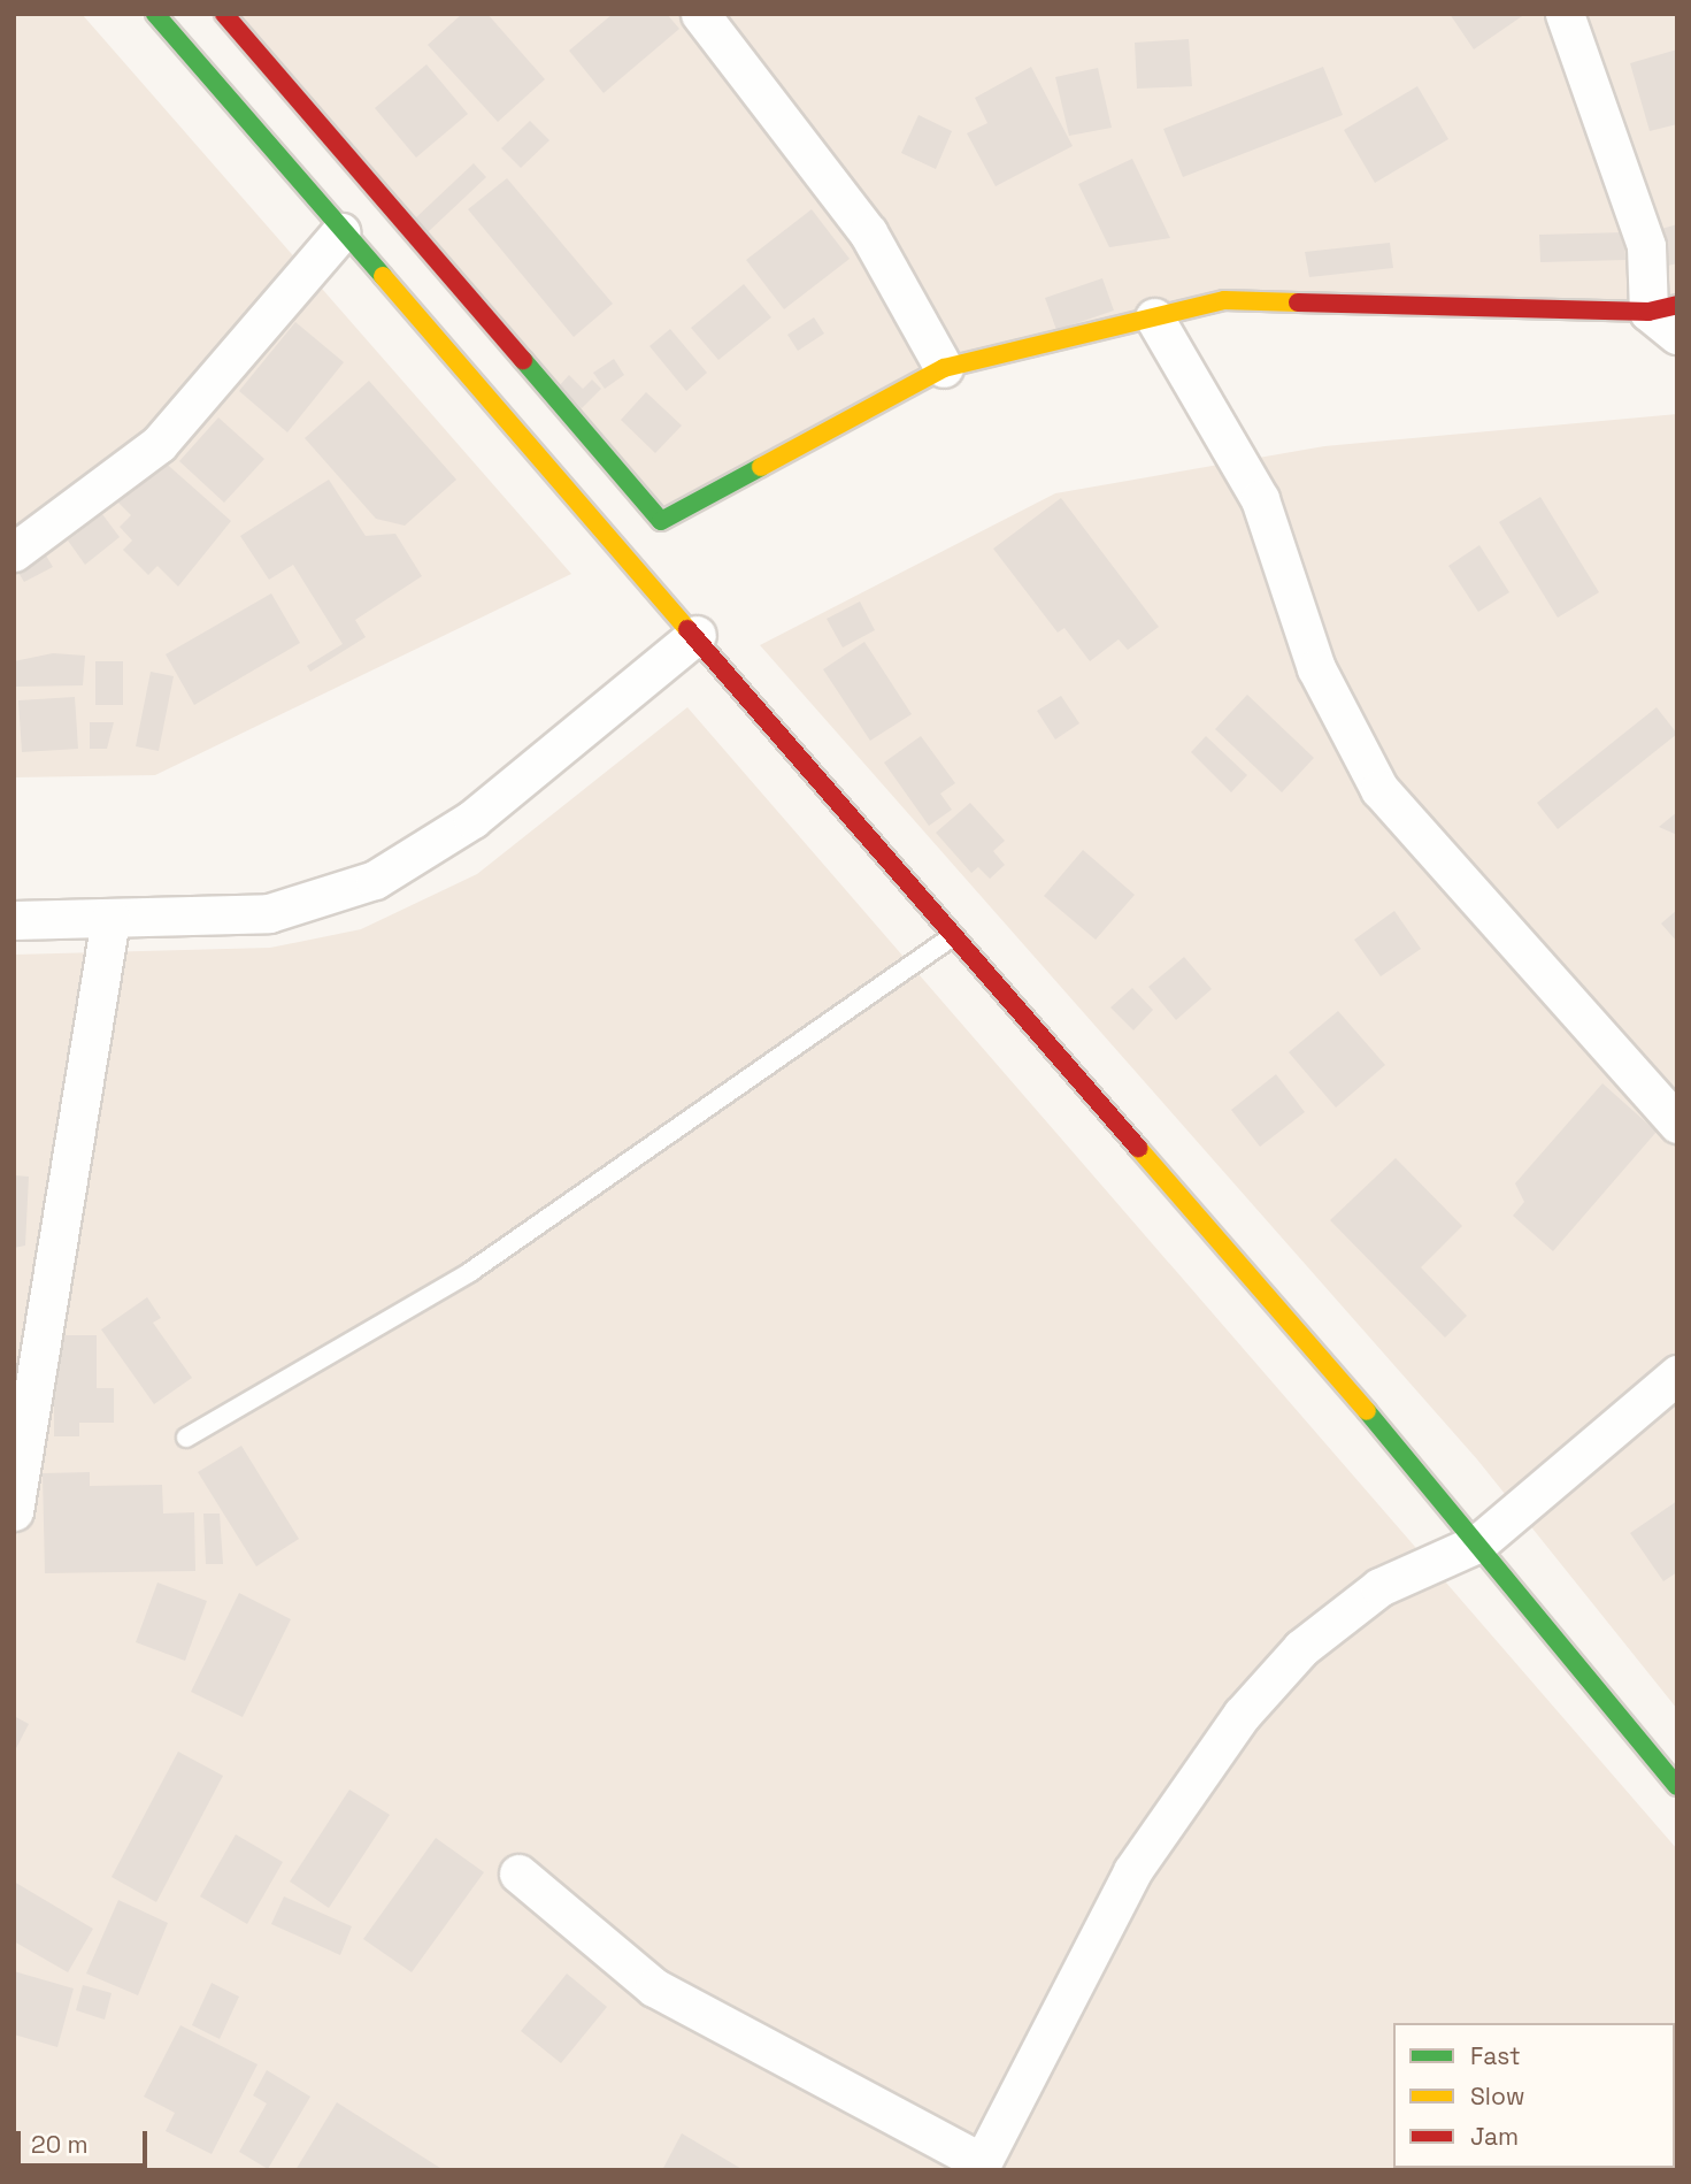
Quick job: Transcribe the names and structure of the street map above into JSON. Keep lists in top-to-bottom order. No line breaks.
{"legend":["Fast","Slow","Jam"],"scale_bar":"20 m"}
